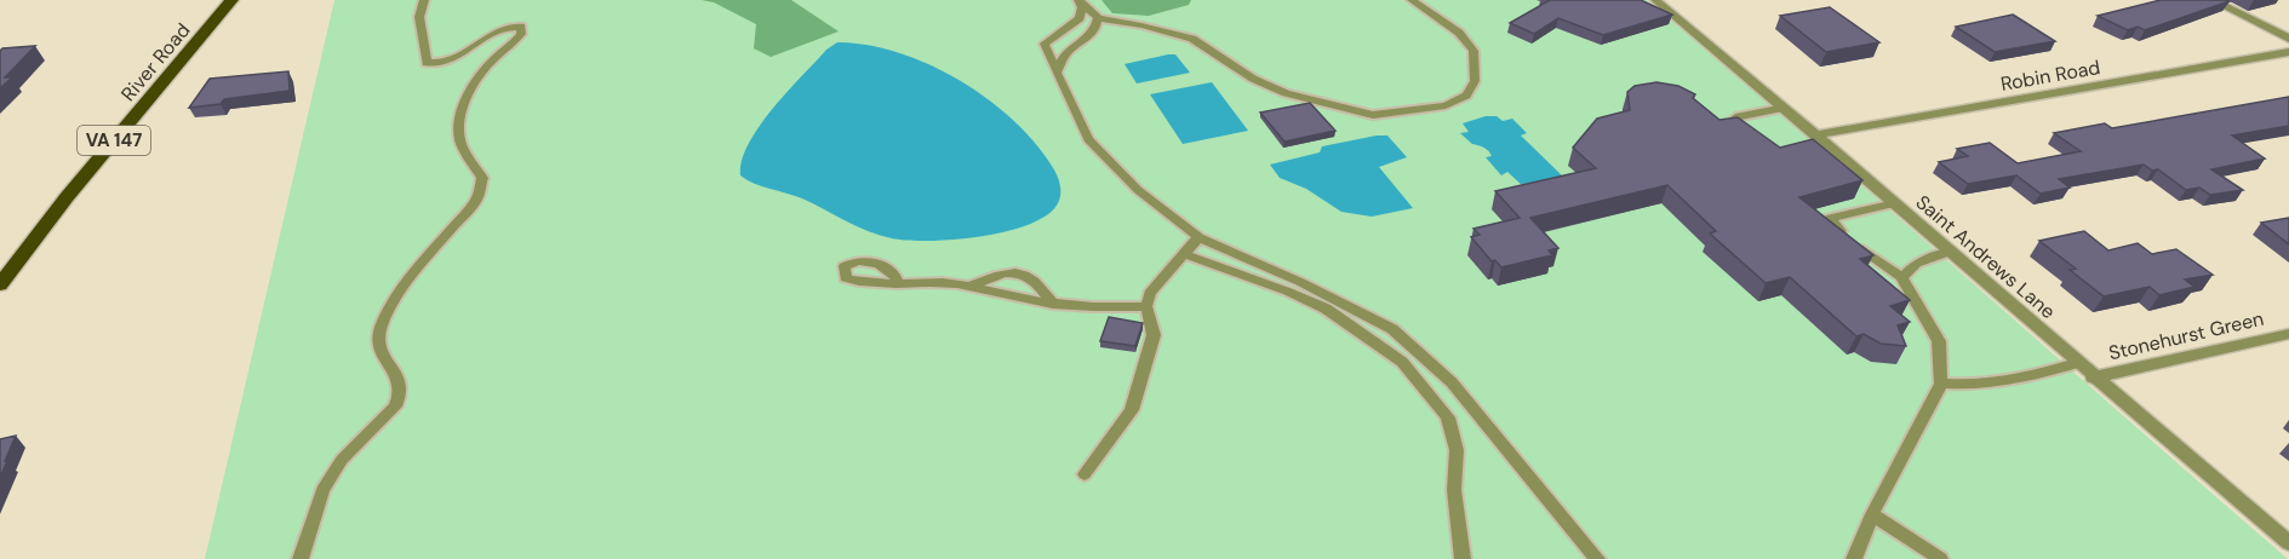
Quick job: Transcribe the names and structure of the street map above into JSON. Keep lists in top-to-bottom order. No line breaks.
{"streets":{"main road":["River Road","VA 147"],"street":["Robin Road","Saint Andrews Lane","Stonehurst Green"]},"crossings":[["Robin Road","Saint Andrews Lane"],["Saint Andrews Lane","Stonehurst Green"]]}
